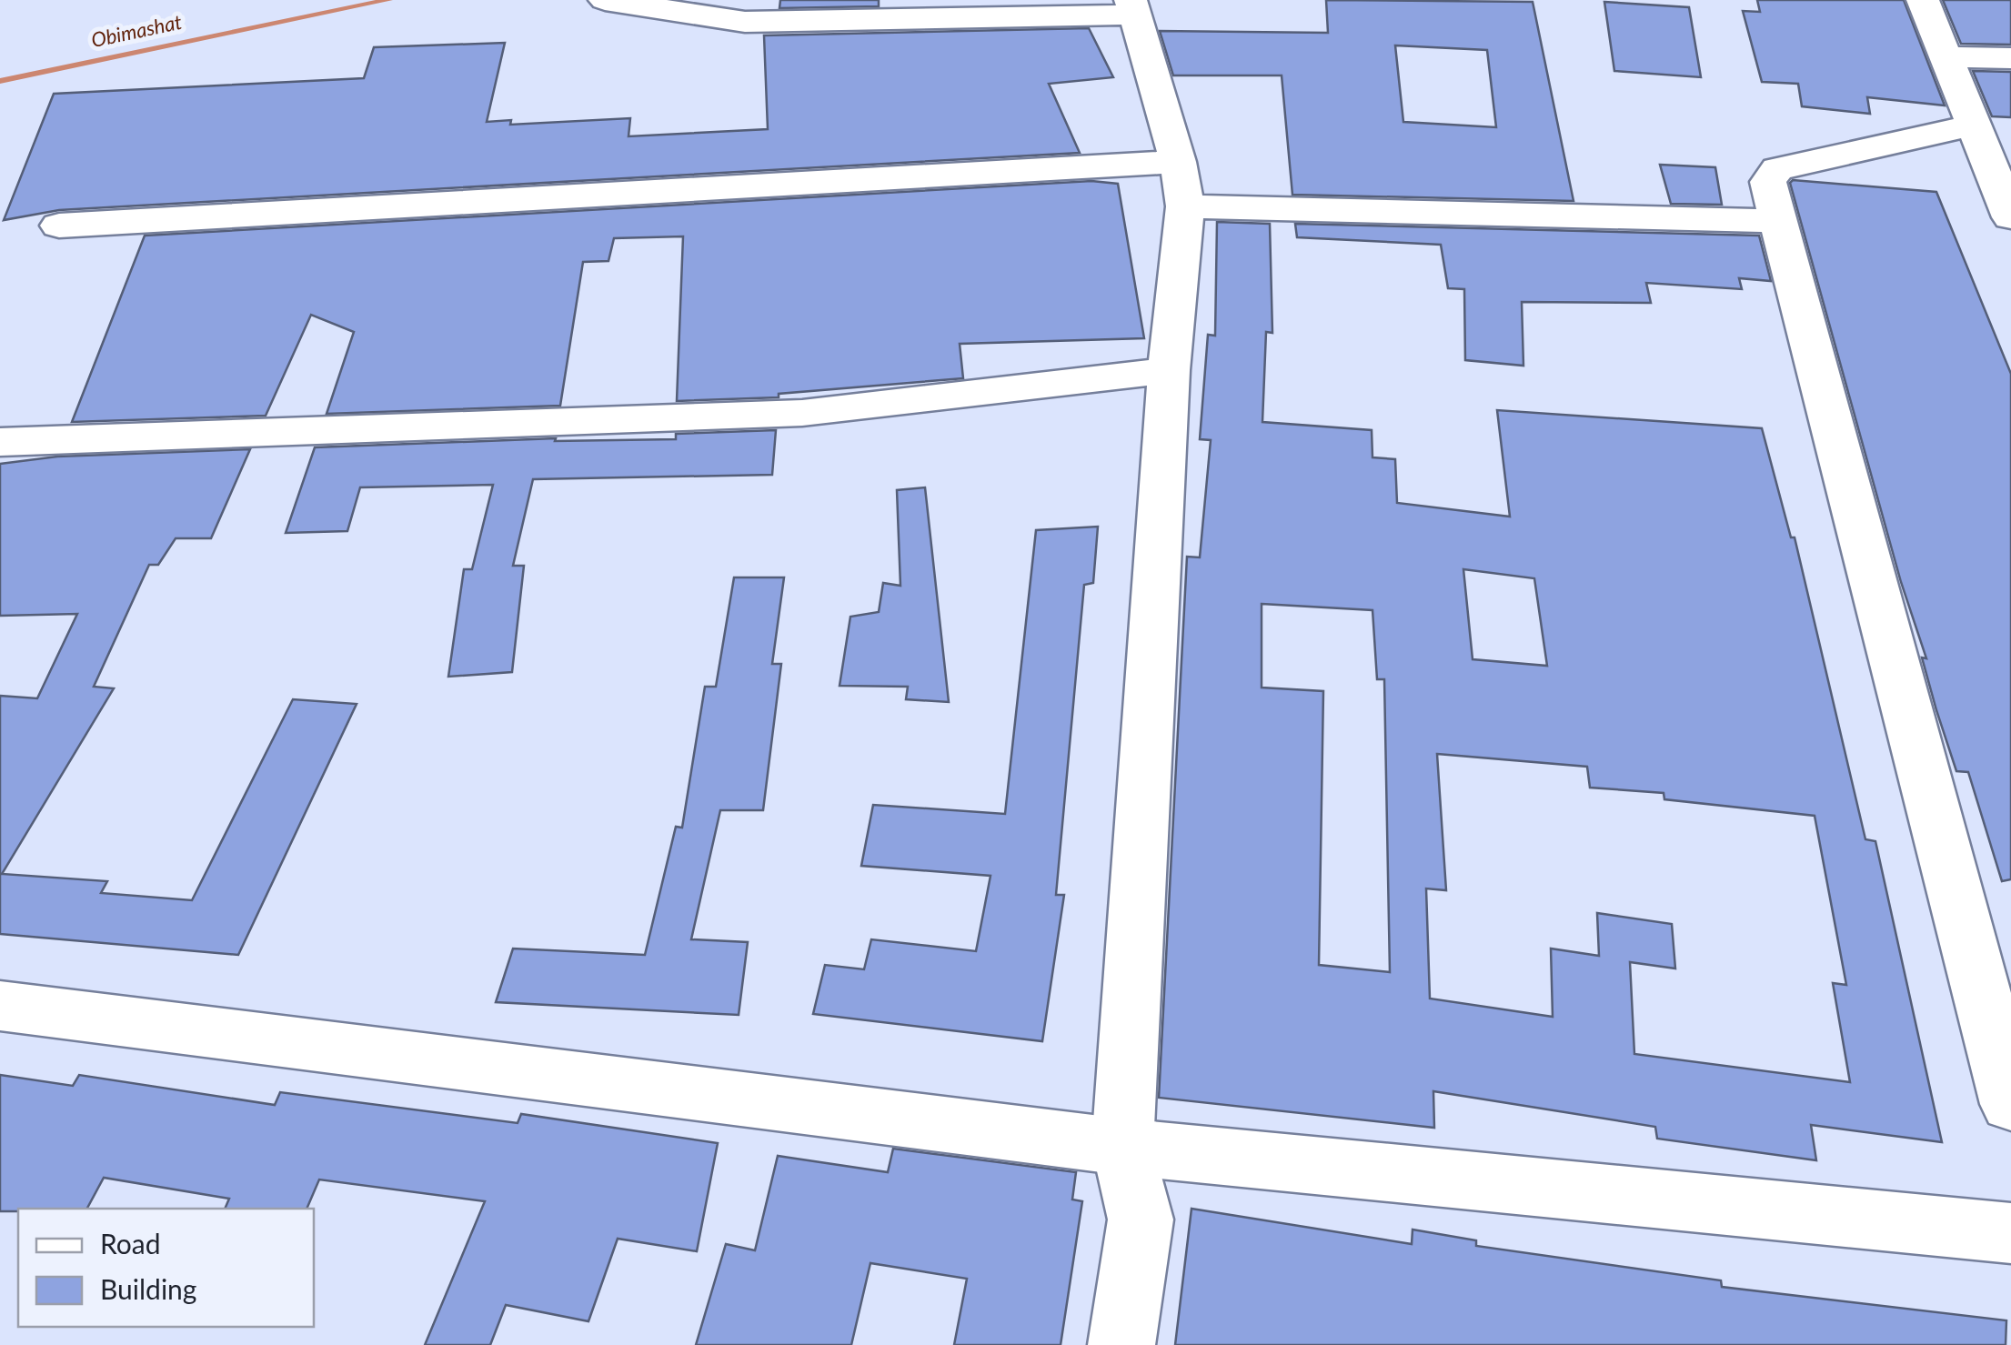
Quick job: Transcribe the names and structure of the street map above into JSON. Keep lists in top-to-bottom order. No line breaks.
{"water":["Obimashat"],"legend":["Road","Building"]}
